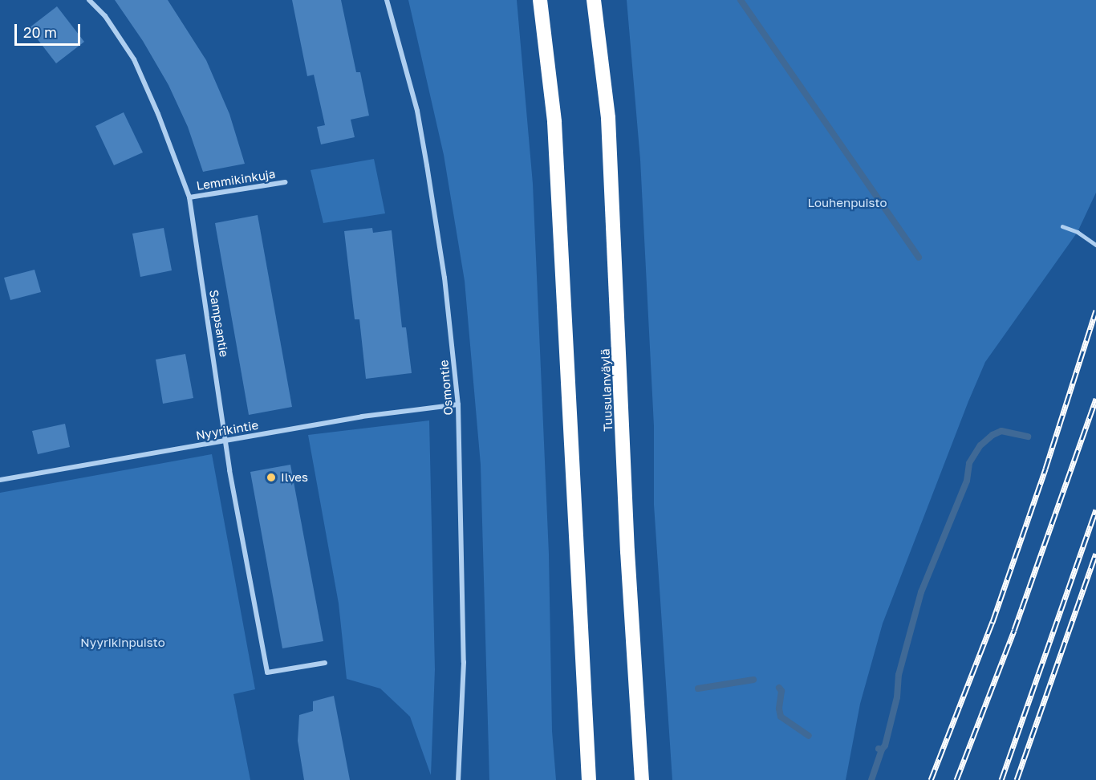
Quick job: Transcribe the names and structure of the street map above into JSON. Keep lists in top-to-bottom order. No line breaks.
{"streets":{"highway":["Tuusulanväylä"],"street":["Lemmikinkuja","Sampsantie","Osmontie","Nyyrikintie"]},"crossings":[["Lemmikinkuja","Sampsantie"],["Sampsantie","Nyyrikintie"],["Osmontie","Nyyrikintie"]],"parks":["Louhenpuisto","Nyyrikinpuisto"],"places":["Ilves"],"scale_bar":"20 m"}
